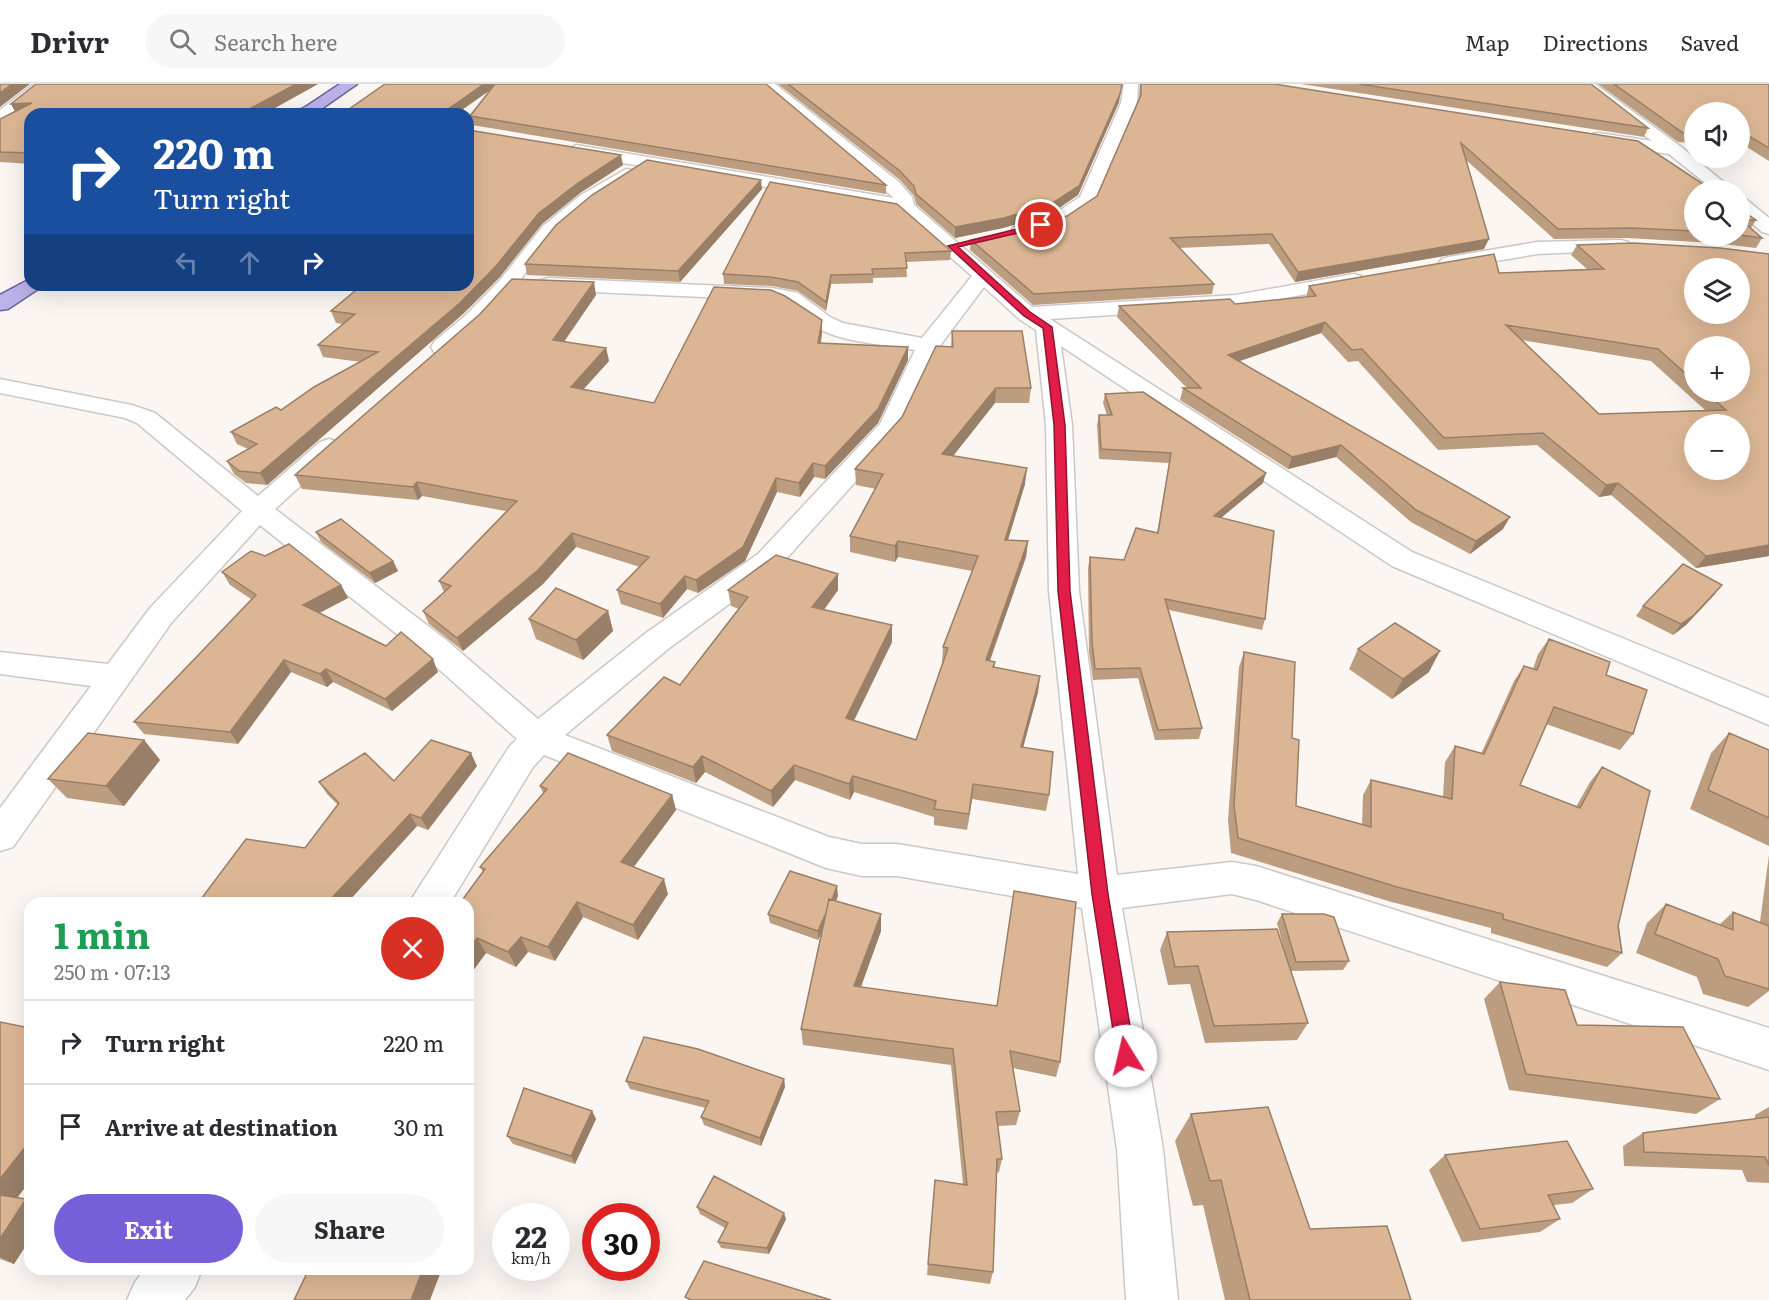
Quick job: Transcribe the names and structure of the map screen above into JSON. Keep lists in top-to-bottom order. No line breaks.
{"page":{"header":"Drivr","search":"Search here","nav":["Map","Directions","Saved"],"map_buttons":["+","−"],"turn":["220 m","Turn right"],"heading":["1 min","250 m · 07:13"],"list":[{"name":"Turn right","value":"220 m"},{"name":"Arrive at destination","value":"30 m"}],"buttons":["Exit","Share"],"speed":"22 km/h","limit":"30"}}
